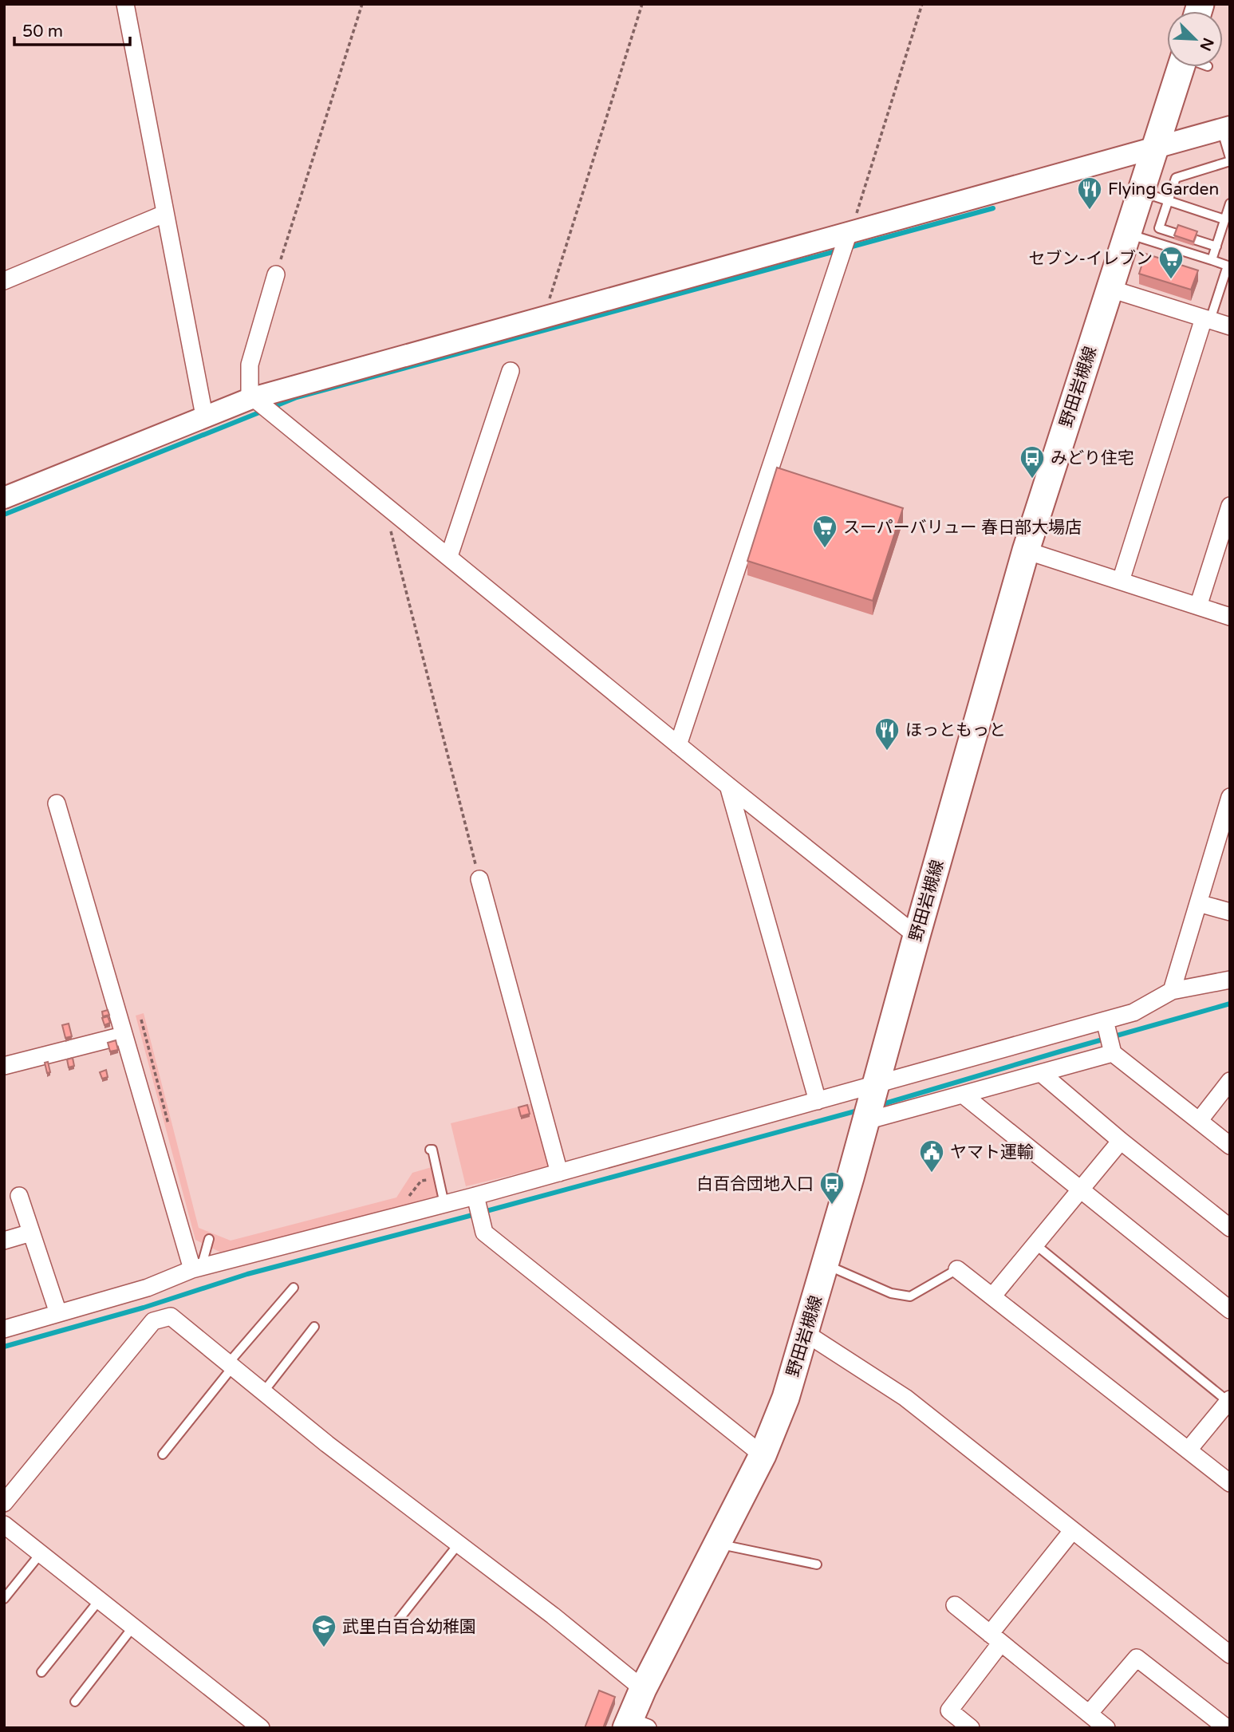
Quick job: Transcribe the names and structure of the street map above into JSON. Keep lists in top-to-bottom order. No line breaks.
{"streets":{"main road":["野田岩槻線"]},"places":{"restaurant":["Flying Garden","ほっともっと"],"supermarket":["セブン-イレブン","スーパーバリュー 春日部大場店"],"bus stop":["みどり住宅","白百合団地入口"],"public building":["ヤマト運輸"],"school or university":["武里白百合幼稚園"]},"scale_bar":"50 m","north":"bottom right"}
